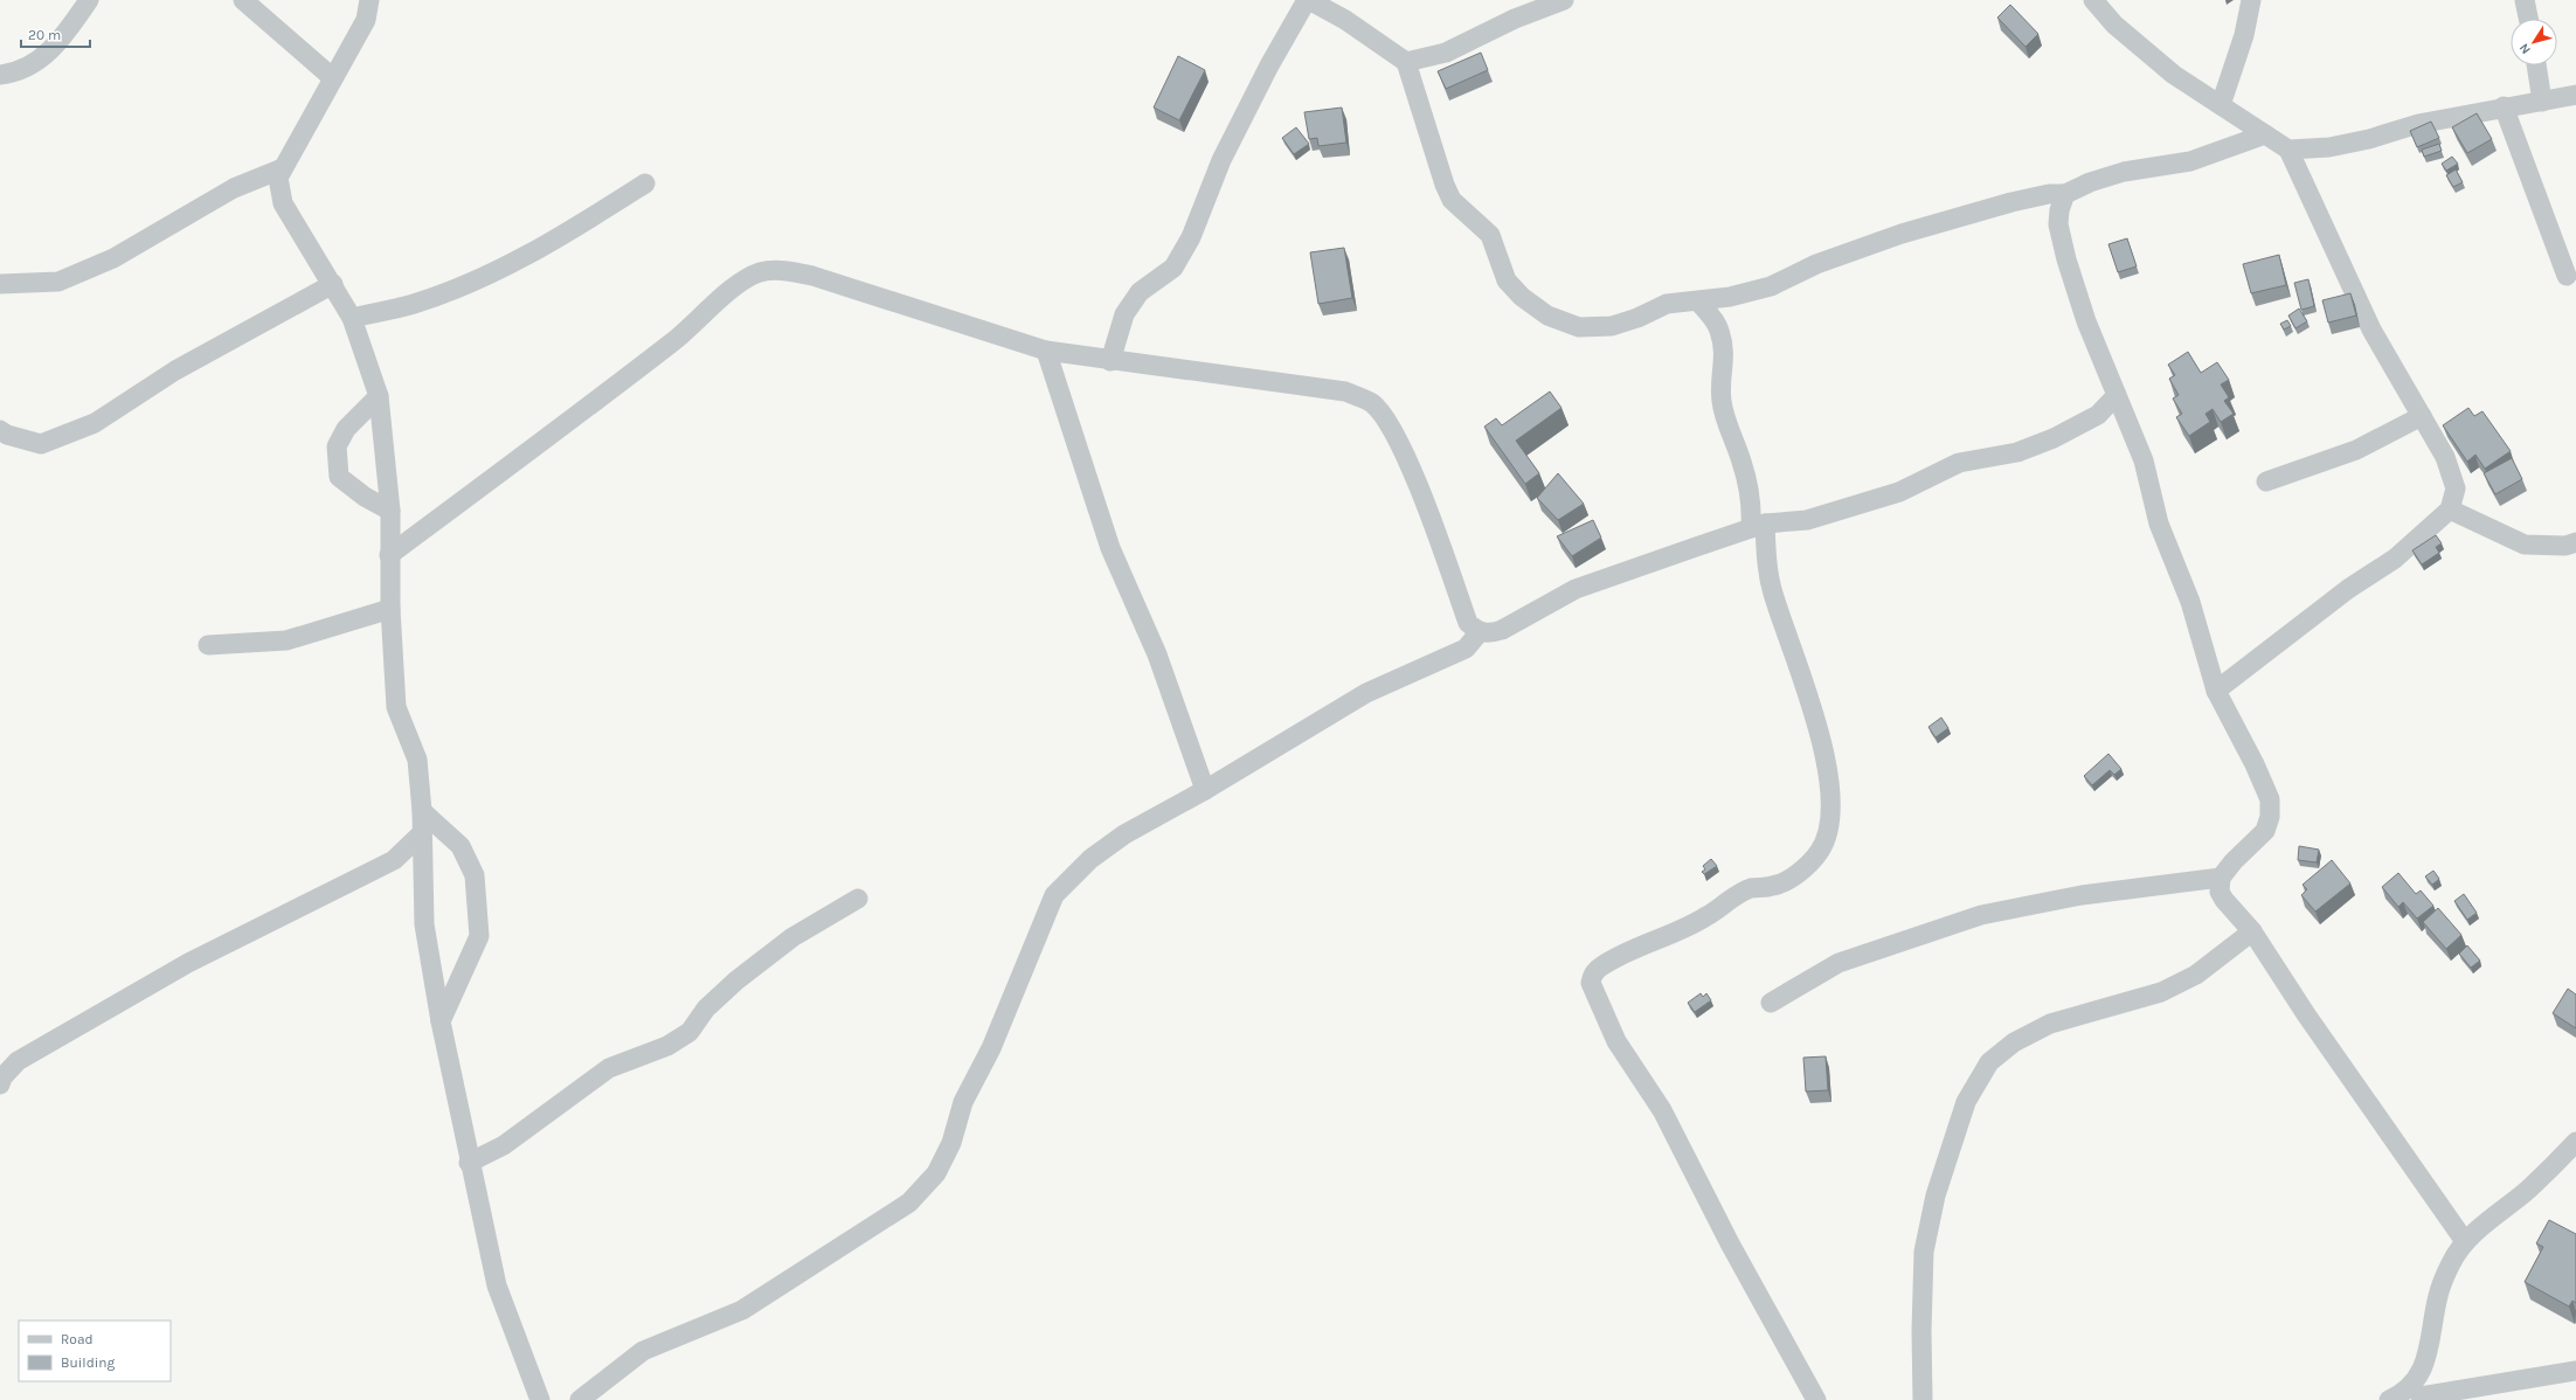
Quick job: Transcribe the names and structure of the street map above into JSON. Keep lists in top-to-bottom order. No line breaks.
{"legend":["Road","Building"],"scale_bar":"20 m","north":"bottom left"}
